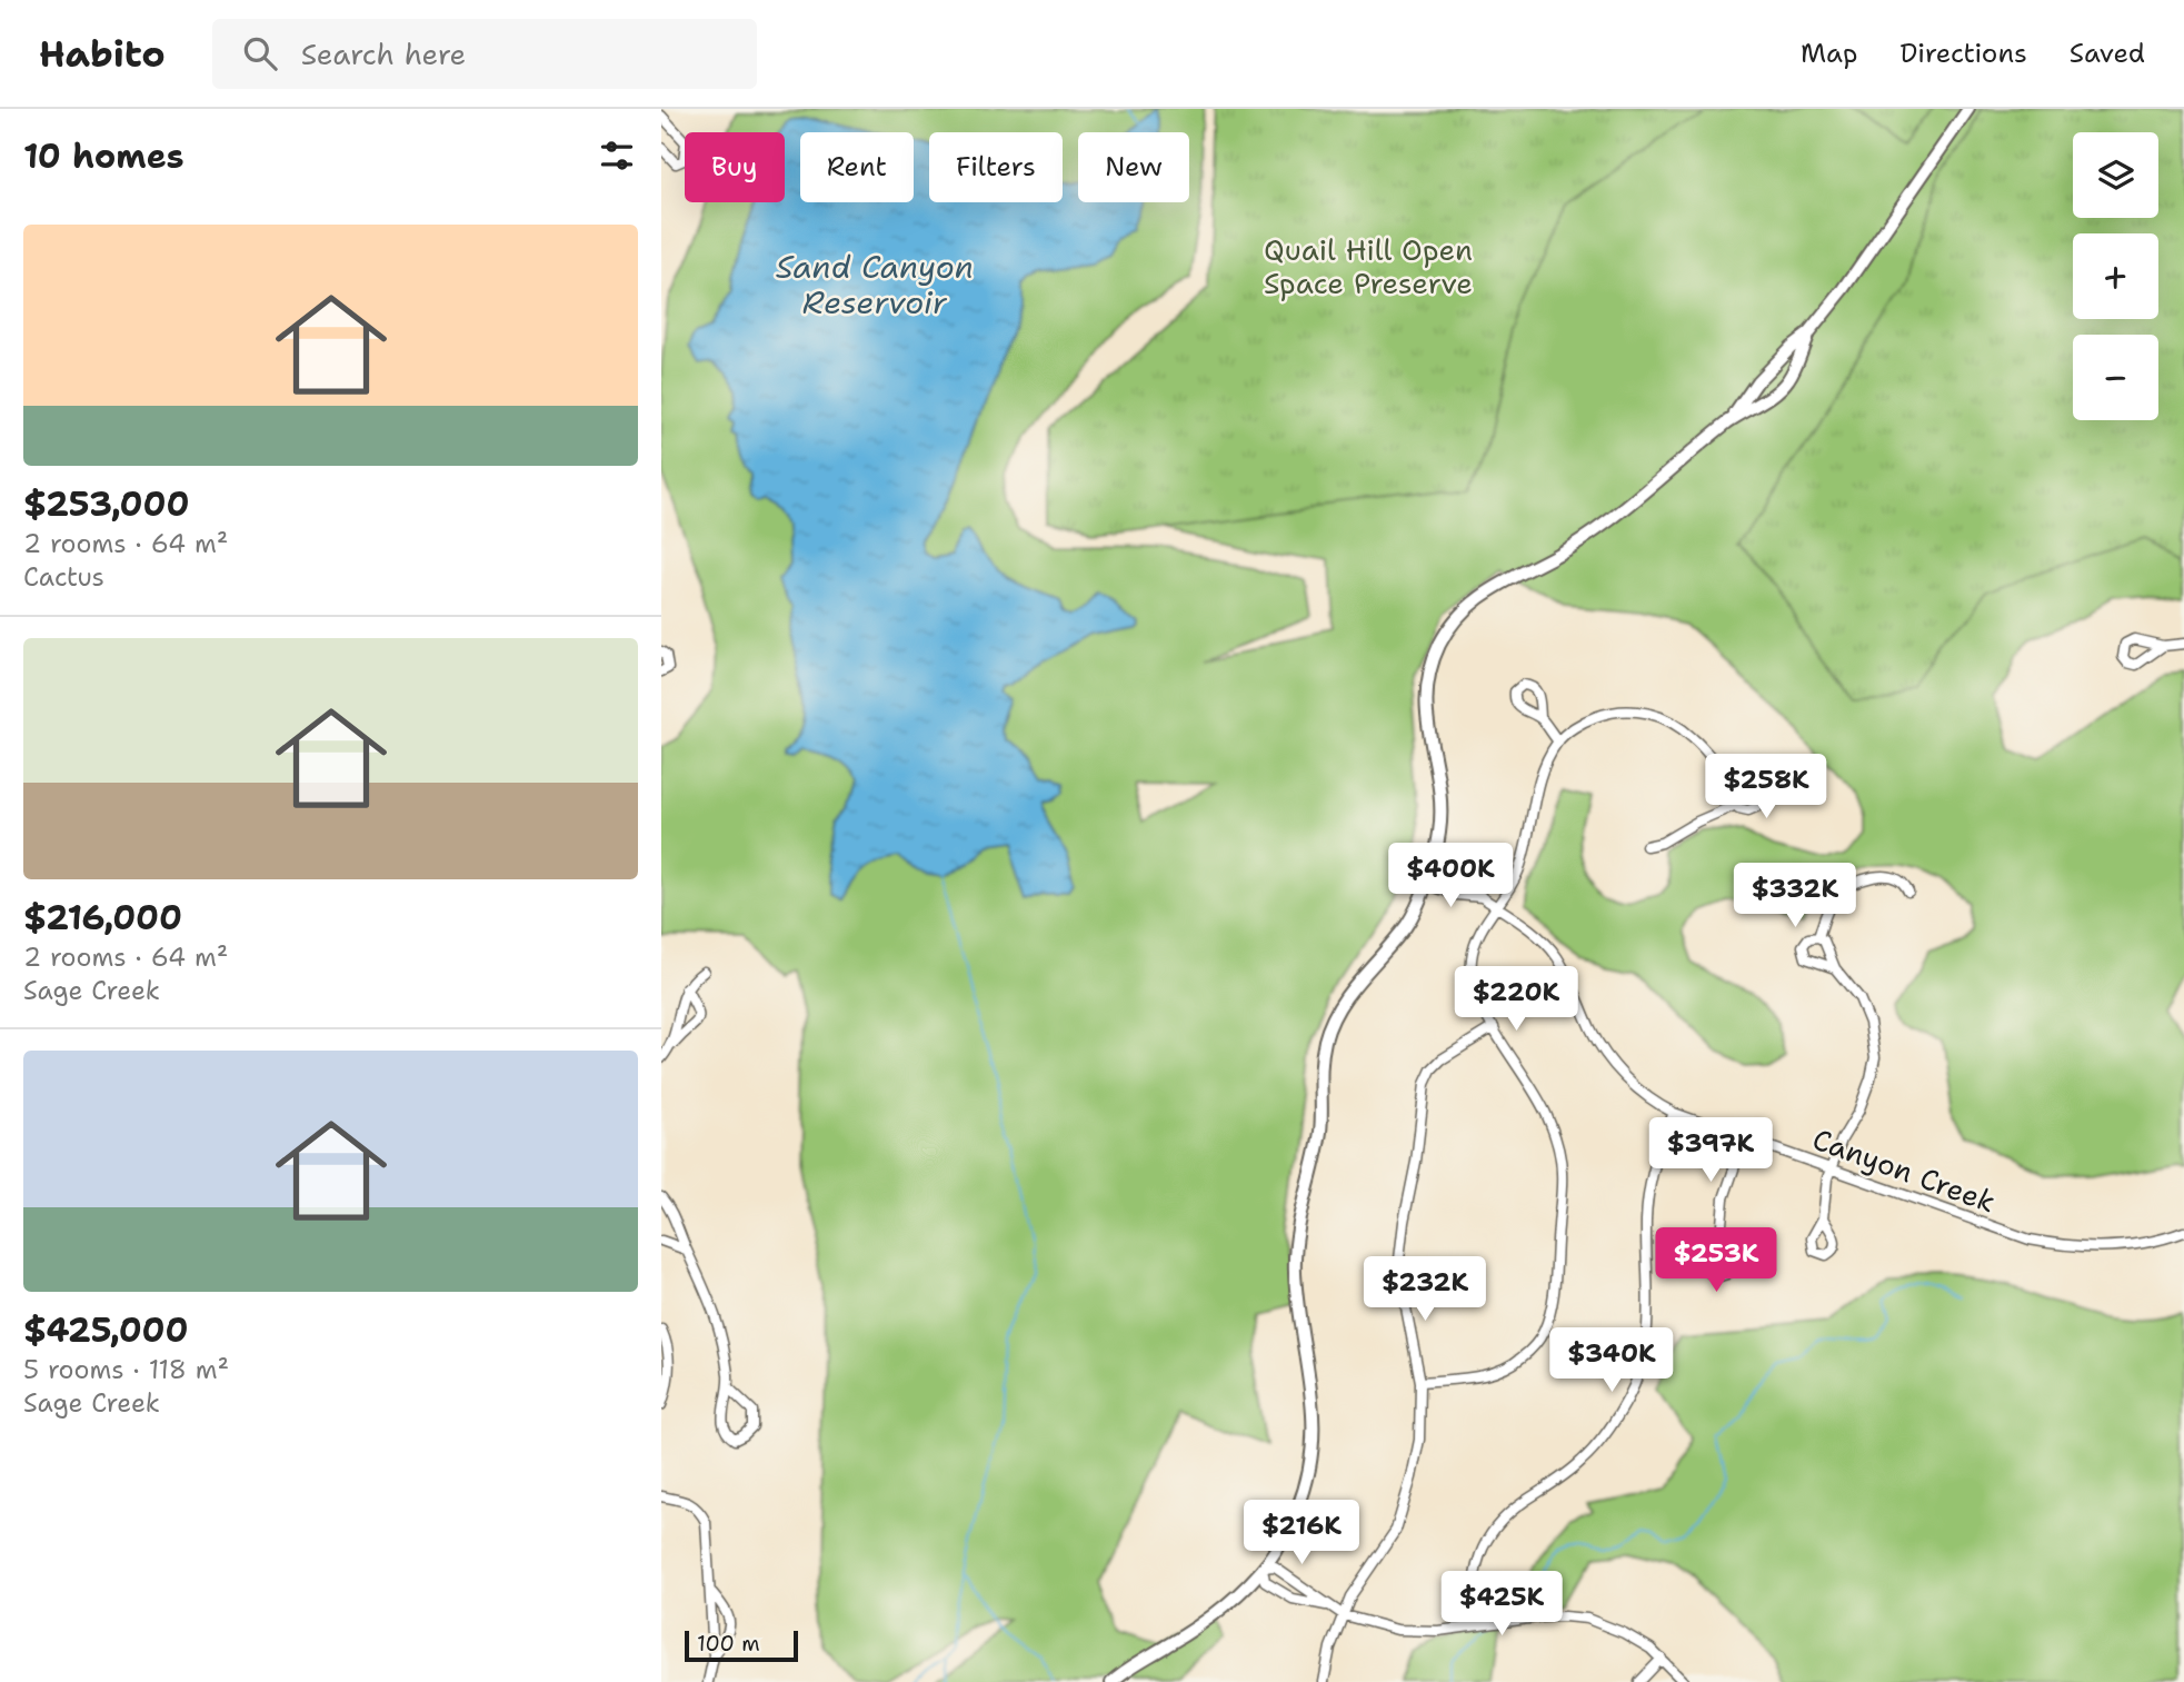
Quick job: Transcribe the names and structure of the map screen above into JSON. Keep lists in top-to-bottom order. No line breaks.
{"streets":{"street":["Canyon Creek"]},"water":["Sand Canyon Reservoir"],"parks":["Quail Hill Open Space Preserve"],"scale_bar":"100 m","page":{"header":"Habito","search":"Search here","nav":["Map","Directions","Saved"],"heading":"10 homes","map_buttons":["+","−"],"chip":["Buy","Rent","Filters","New"],"list":[{"name":"$253,000","note":"2 rooms · 64 m² · Cactus"},{"name":"$216,000","note":"2 rooms · 64 m² · Sage Creek"},{"name":"$425,000","note":"5 rooms · 118 m² · Sage Creek"}],"price":["$258K","$400K","$332K","$220K","$397K","$253K","$232K","$340K","$216K","$425K"],"scale":"100 m"}}
